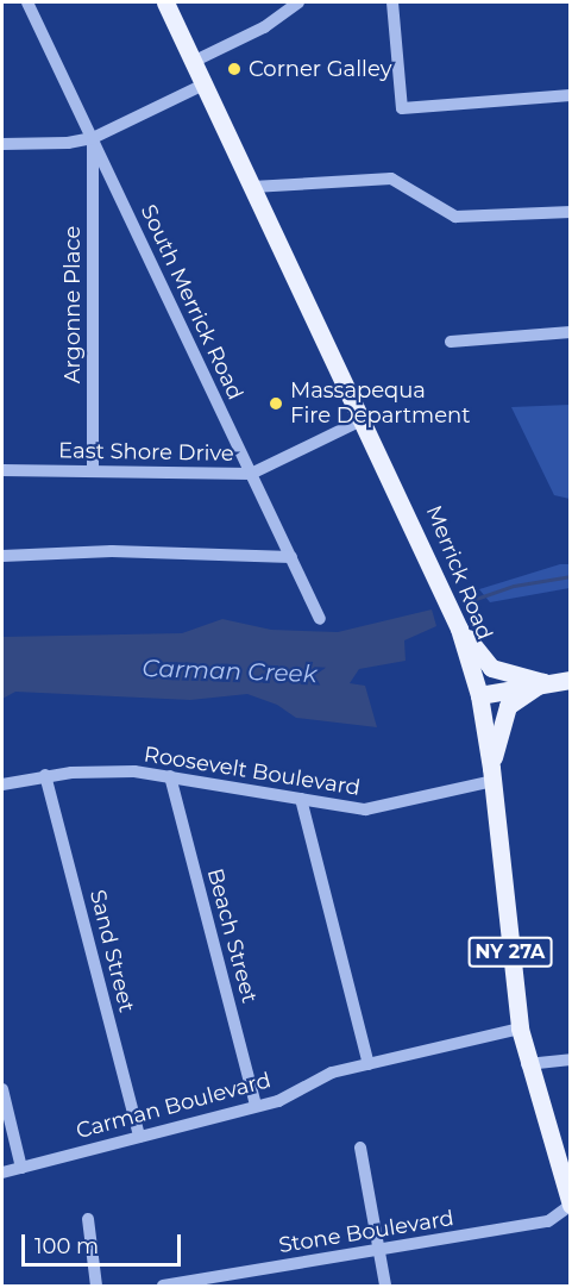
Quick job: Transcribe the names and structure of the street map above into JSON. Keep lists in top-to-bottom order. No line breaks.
{"streets":{"main road":["Merrick Road","NY 27A"],"street":["South Merrick Road","Argonne Place","East Shore Drive","Roosevelt Boulevard","Beach Street","Sand Street","Carman Boulevard","Stone Boulevard"]},"crossings":[["South Merrick Road","Argonne Place"],["South Merrick Road","East Shore Drive"],["Argonne Place","East Shore Drive"],["East Shore Drive","Merrick Road"],["Merrick Road","Roosevelt Boulevard"],["Merrick Road","Carman Boulevard"],["Merrick Road","Stone Boulevard"],["Roosevelt Boulevard","Beach Street"],["Roosevelt Boulevard","Sand Street"],["Beach Street","Carman Boulevard"],["Sand Street","Carman Boulevard"]],"water":["Carman Creek"],"places":["Corner Galley","Massapequa Fire Department"],"scale_bar":"100 m"}
